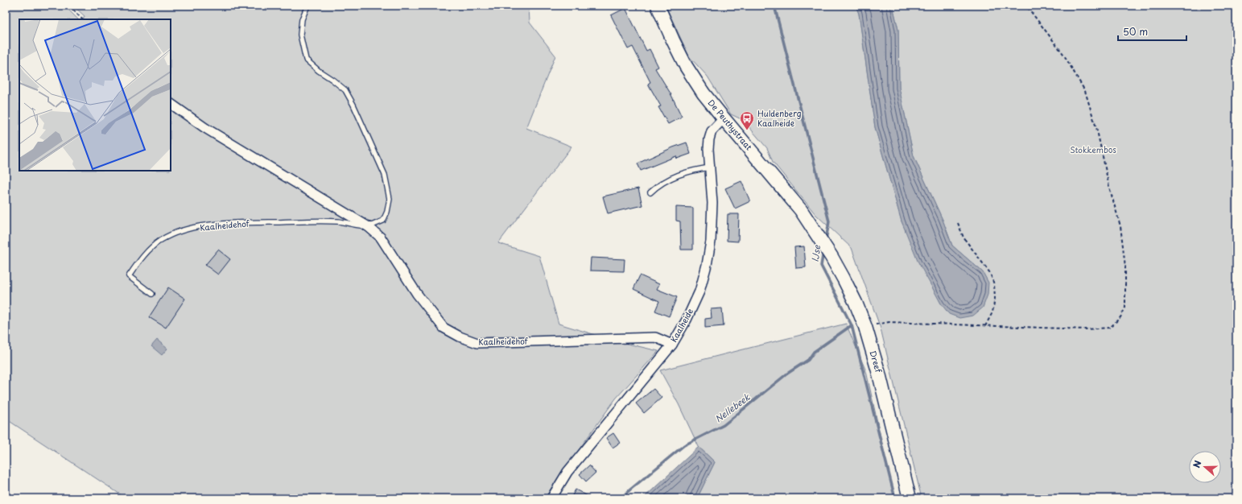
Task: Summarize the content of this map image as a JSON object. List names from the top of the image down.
{
  "streets": {
    "main road": ["De Peuthystraat", "Dreef"],
    "street": ["Kaalheidehof", "Kaalheide"]
  },
  "crossings": [
    ["De Peuthystraat", "Kaalheide"],
    ["De Peuthystraat", "Dreef"],
    ["Kaalheidehof", "Kaalheide"]
  ],
  "water": ["IJse", "Nellebeek"],
  "parks": ["Stokkembos"],
  "places": {
    "bus stop": ["Huldenberg Kaalheide"]
  },
  "scale_bar": "50 m",
  "north": "left"
}
